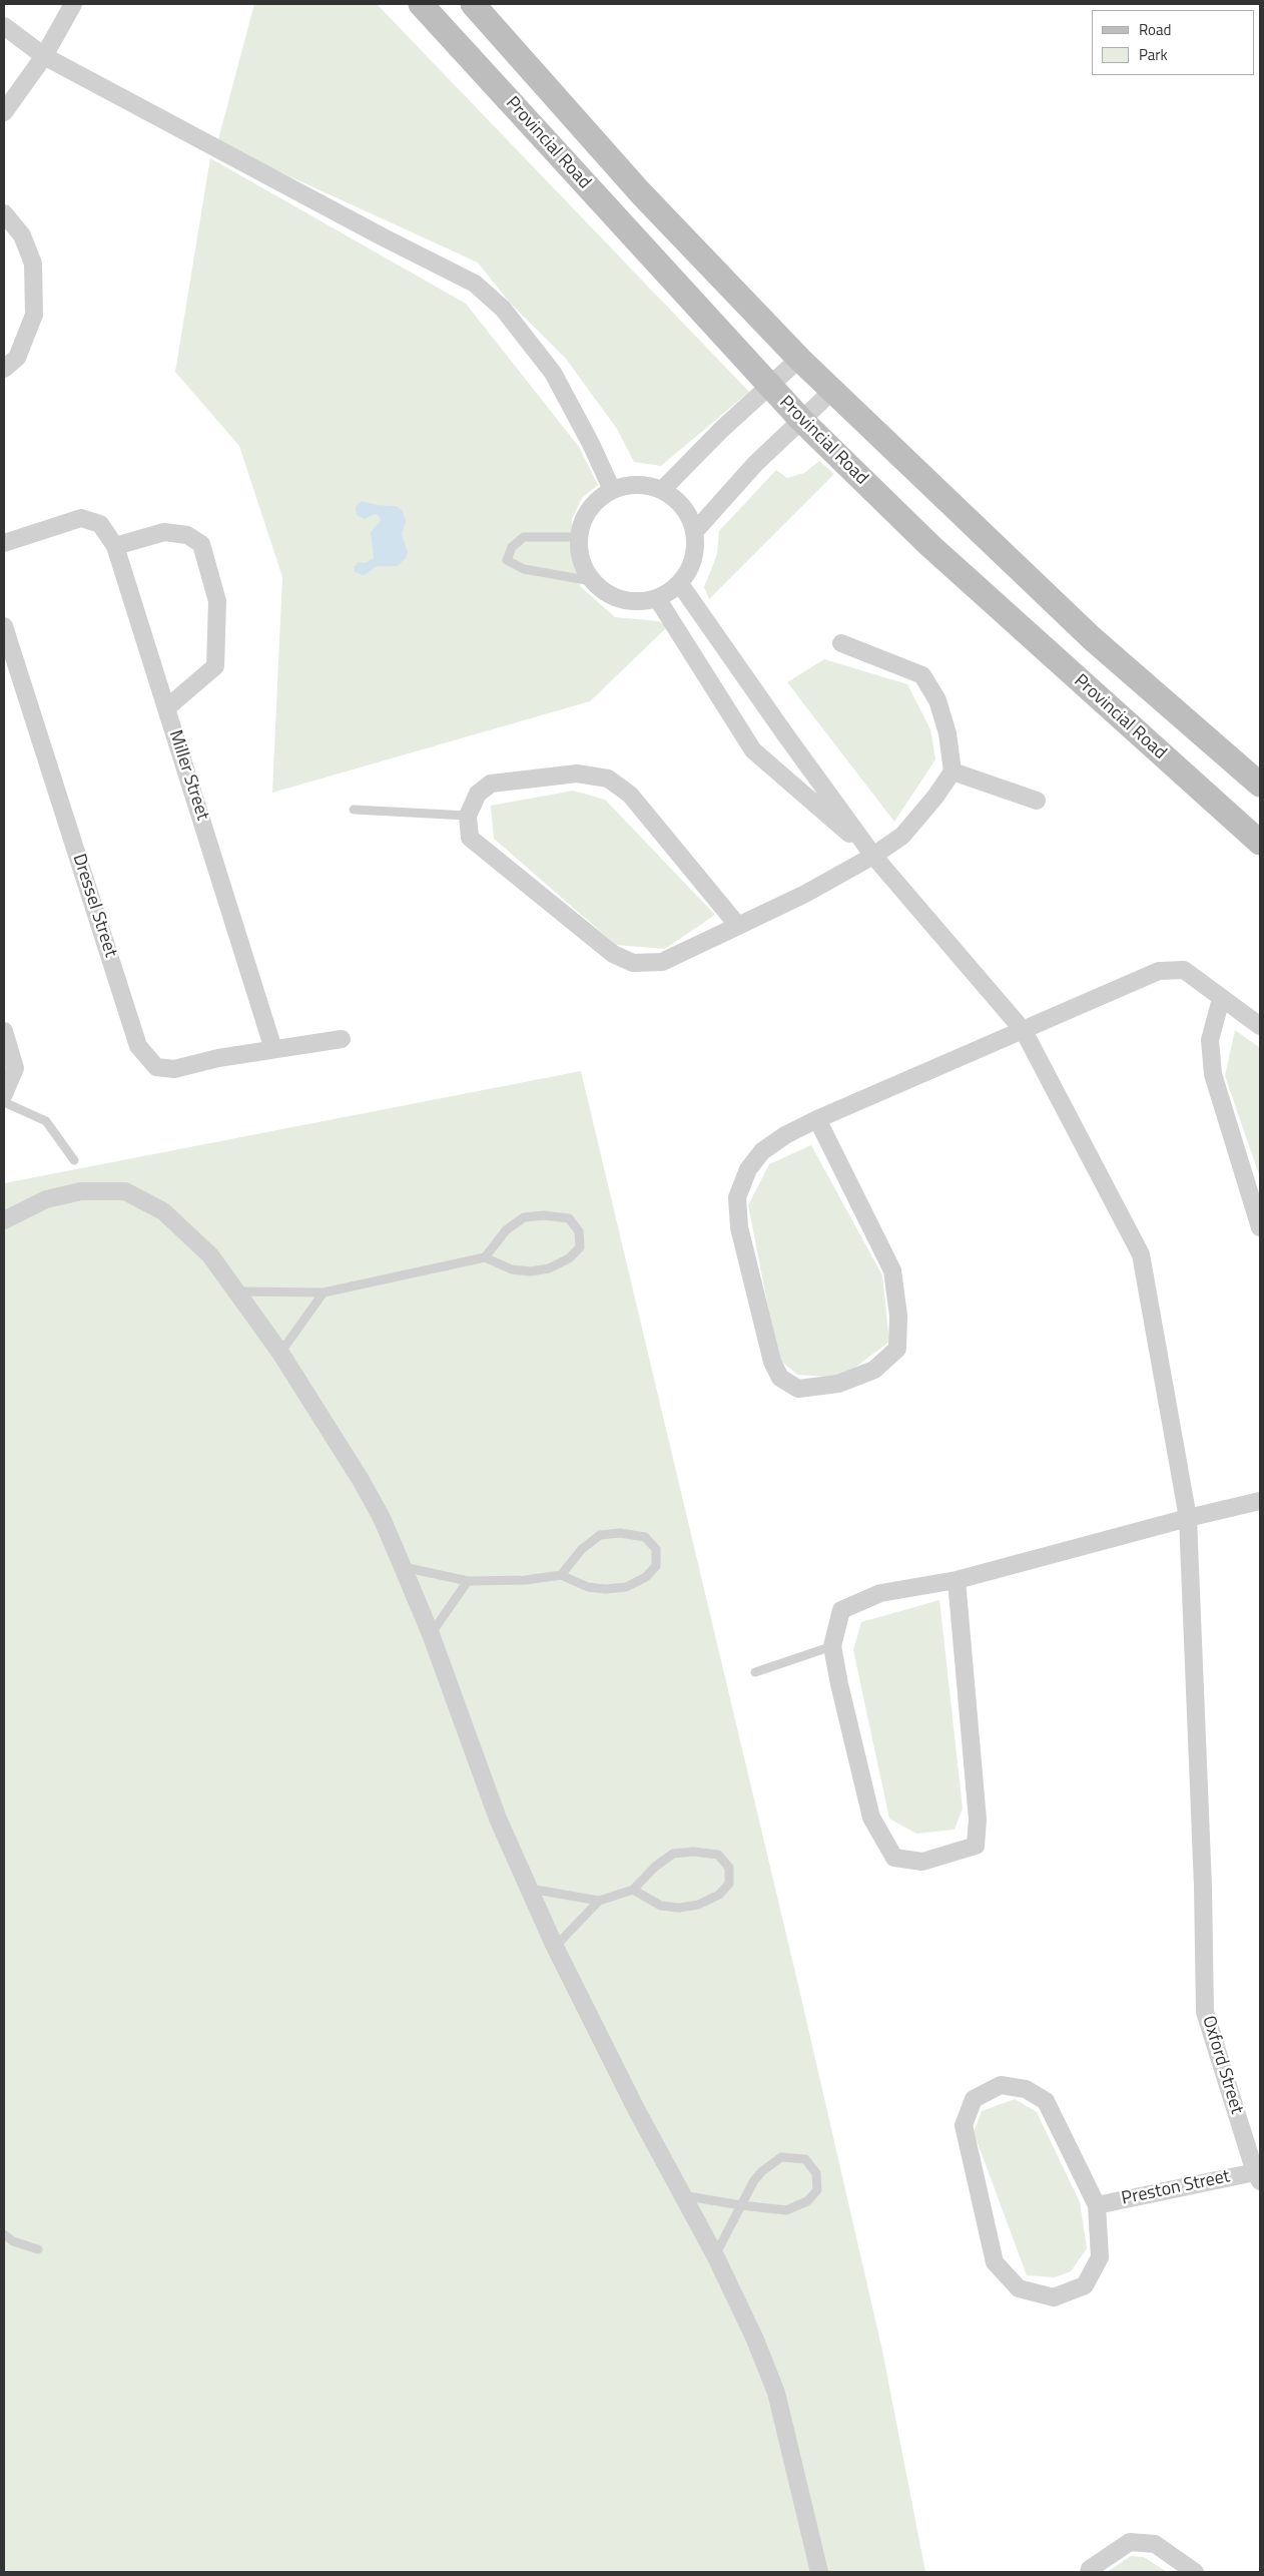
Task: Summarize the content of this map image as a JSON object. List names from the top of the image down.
{
  "streets": {
    "street": [
      "Provincial Road",
      "Miller Street",
      "Dressel Street",
      "Oxford Street",
      "Preston Street"
    ]
  },
  "crossings": [
    ["Miller Street", "Dressel Street"],
    ["Oxford Street", "Preston Street"]
  ],
  "legend": ["Road", "Park"]
}
